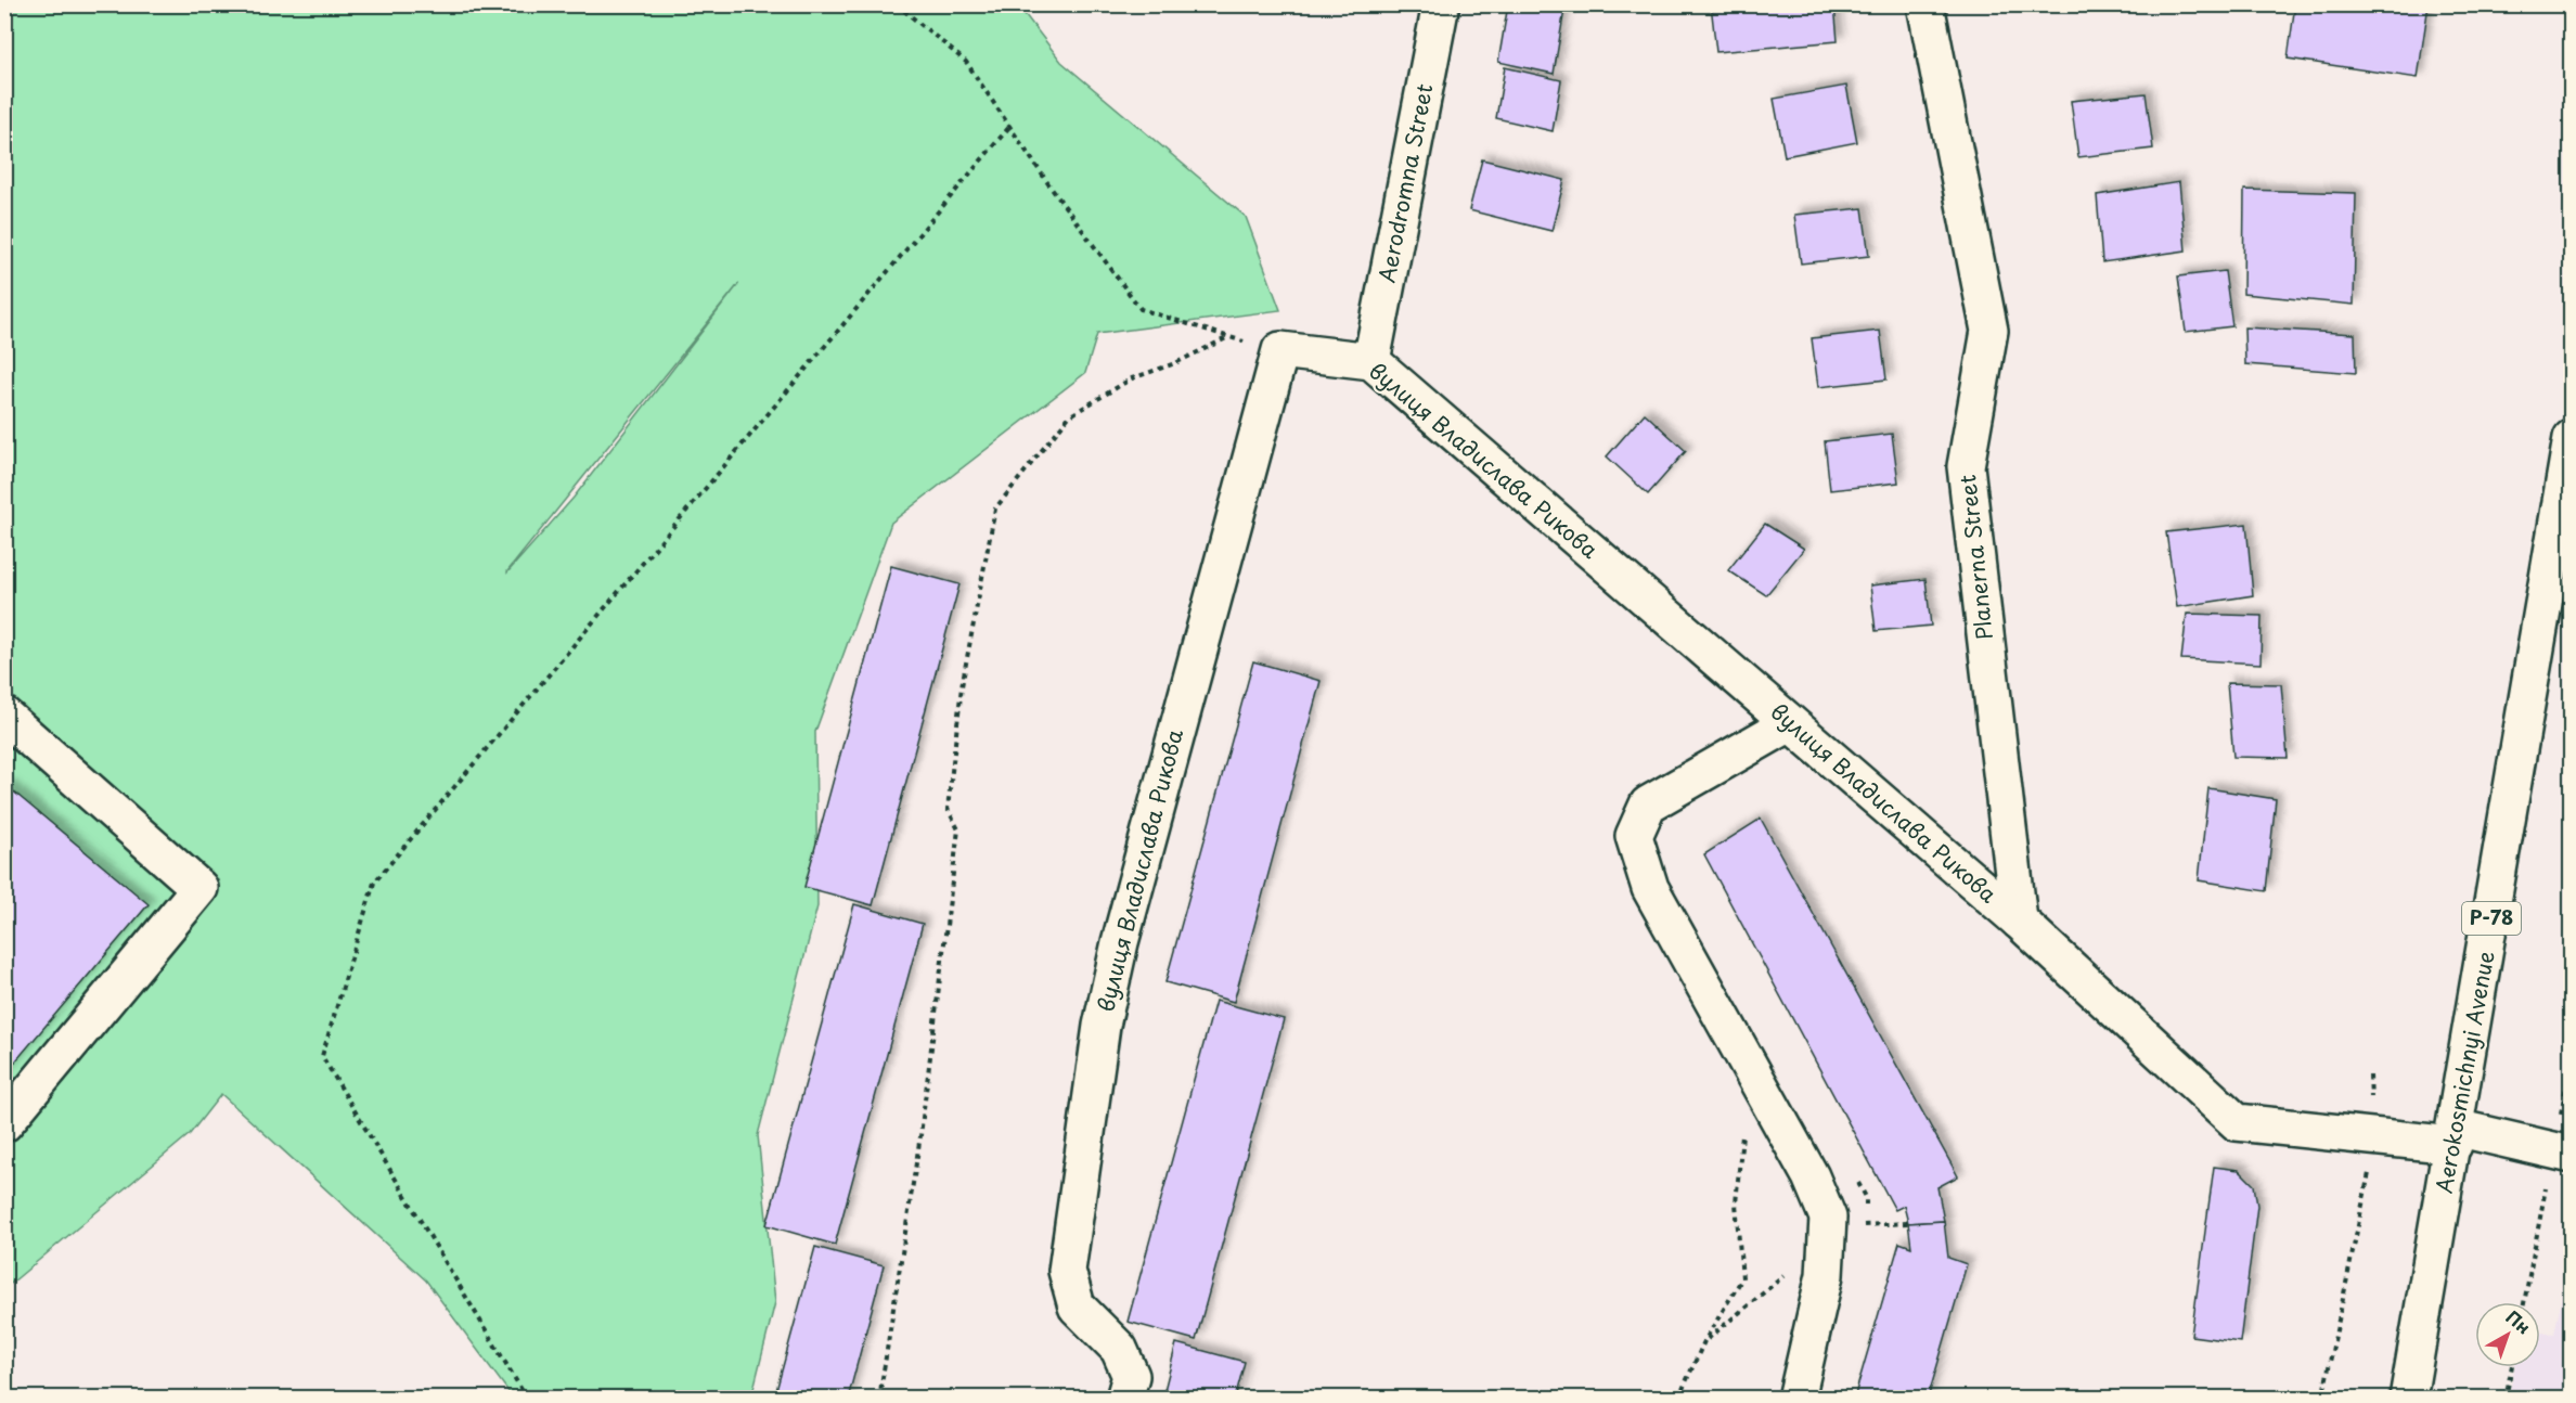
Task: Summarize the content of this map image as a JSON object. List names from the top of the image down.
{
  "streets": {
    "main road": [
      "Aerodromna Street",
      "вулиця Владислава Рикова",
      "Planerna Street",
      "Р-78",
      "Aerokosmichnyi Avenue"
    ]
  },
  "crossings": [
    ["Aerodromna Street", "вулиця Владислава Рикова"],
    ["вулиця Владислава Рикова", "Planerna Street"],
    ["вулиця Владислава Рикова", "Aerokosmichnyi Avenue"]
  ],
  "north": "top right"
}
